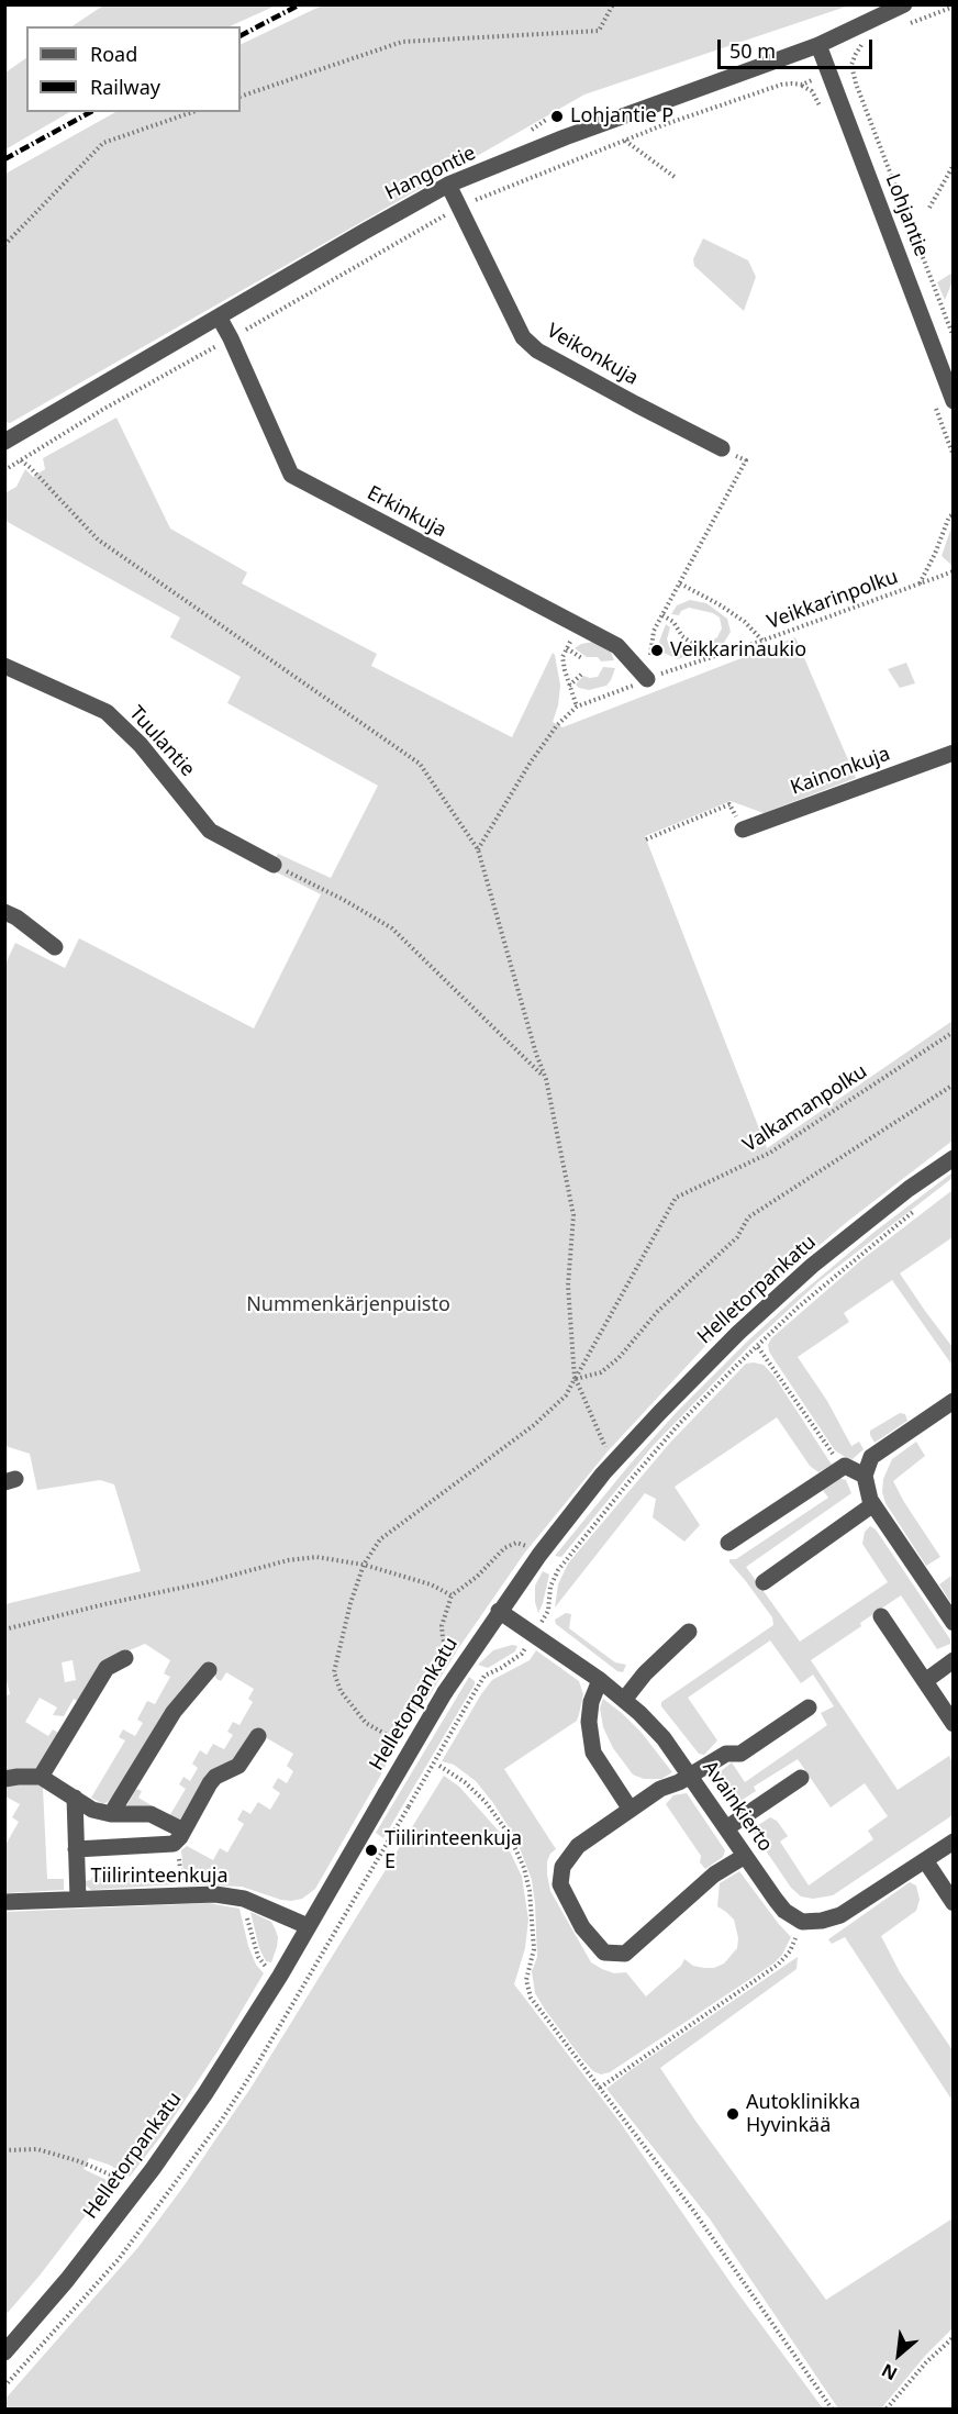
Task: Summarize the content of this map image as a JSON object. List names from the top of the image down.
{
  "streets": {
    "street": [
      "Hangontie",
      "Lohjantie",
      "Veikonkuja",
      "Erkinkuja",
      "Tuulantie",
      "Kainonkuja",
      "Helletorpankatu",
      "Avainkierto",
      "Tiilirinteenkuja"
    ],
    "path": ["Veikkarinpolku", "Valkamanpolku"]
  },
  "crossings": [
    ["Hangontie", "Lohjantie"],
    ["Hangontie", "Veikonkuja"],
    ["Hangontie", "Erkinkuja"],
    ["Erkinkuja", "Veikkarinpolku"],
    ["Helletorpankatu", "Avainkierto"],
    ["Helletorpankatu", "Tiilirinteenkuja"]
  ],
  "parks": ["Nummenkärjenpuisto"],
  "places": [
    "Lohjantie P",
    "Veikkarinaukio",
    "Tiilirinteenkuja E",
    "Autoklinikka Hyvinkää"
  ],
  "legend": ["Road", "Railway"],
  "scale_bar": "50 m",
  "north": "bottom left"
}
